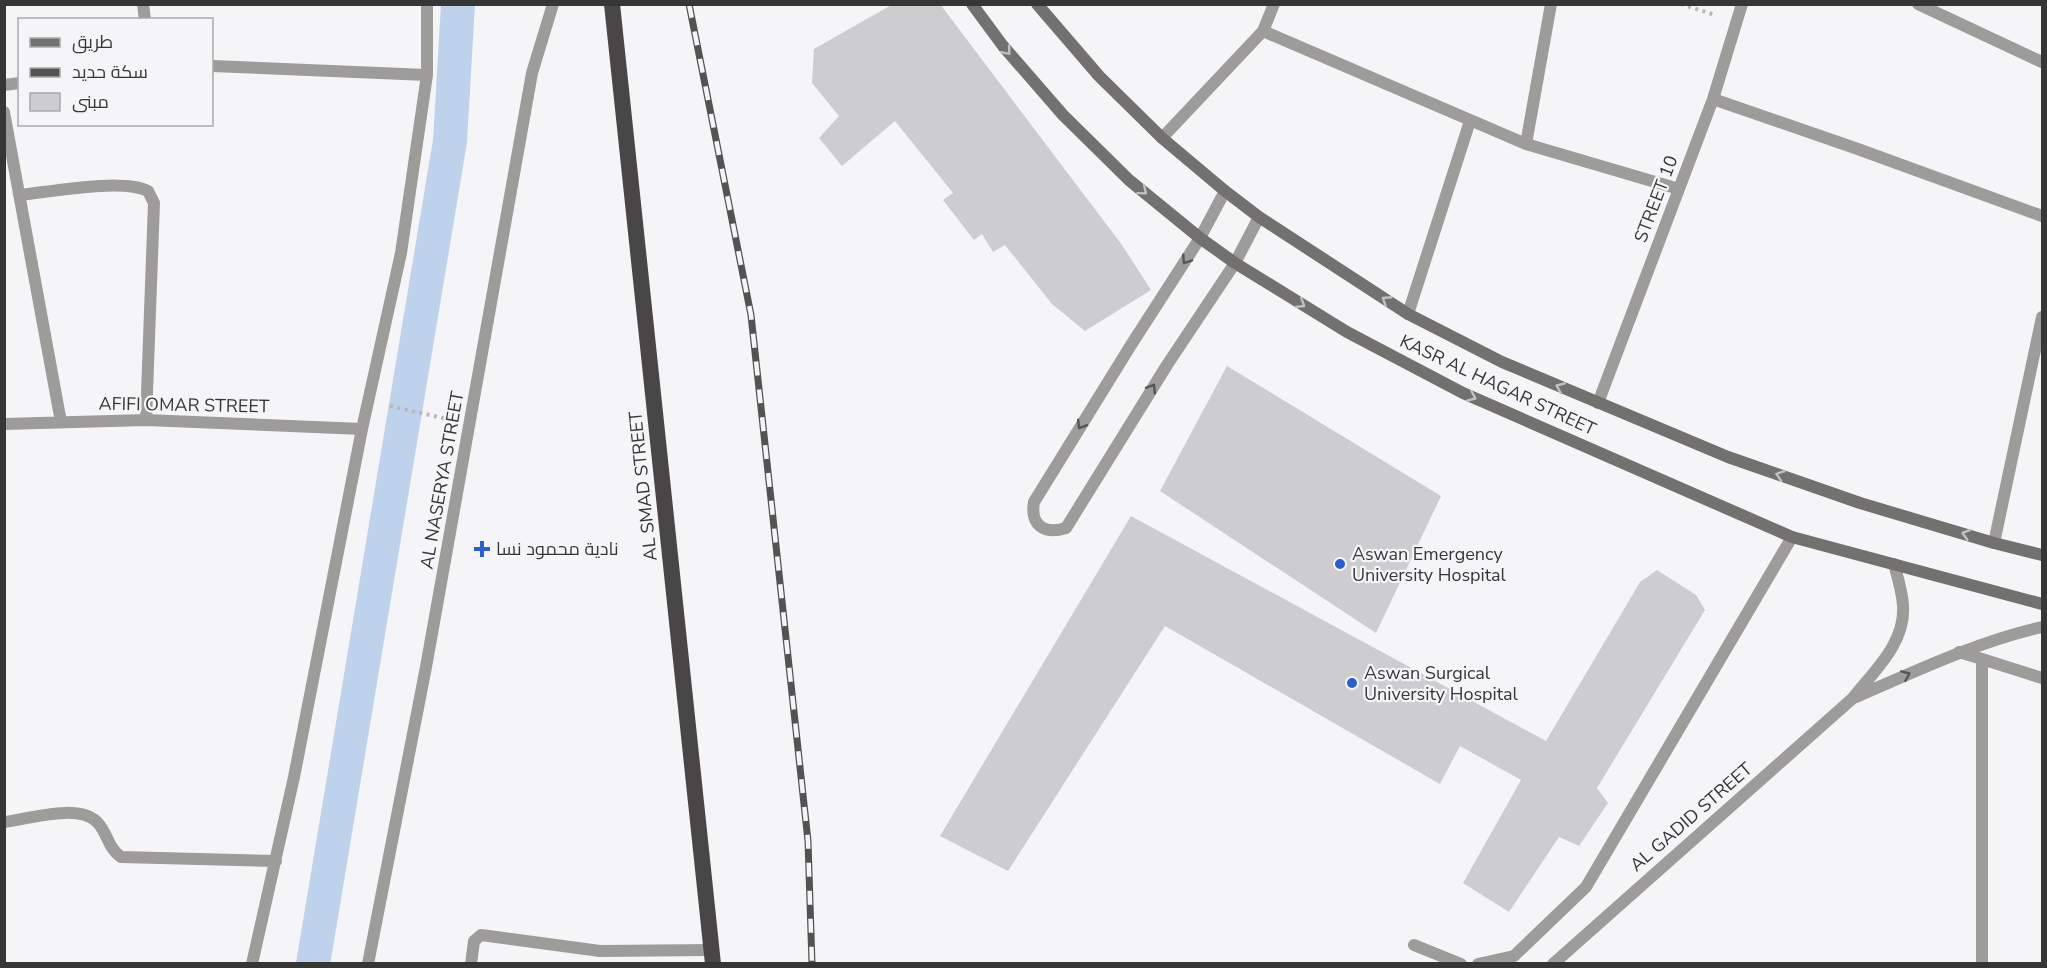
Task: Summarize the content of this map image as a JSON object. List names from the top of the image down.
{
  "streets": {
    "highway": ["AL SMAD STREET"],
    "main road": ["KASR AL HAGAR STREET"],
    "street": [
      "STREET 10",
      "AFIFI OMAR STREET",
      "AL NASERYA STREET",
      "AL GADID STREET"
    ]
  },
  "crossings": [
    ["STREET 10", "KASR AL HAGAR STREET"],
    ["KASR AL HAGAR STREET", "AL GADID STREET"]
  ],
  "places": {
    "health": ["نادية محمود نسا"],
    "other": ["Aswan Emergency University Hospital", "Aswan Surgical University Hospital"]
  },
  "legend": ["طريق", "سكة حديد", "مبنى"]
}
